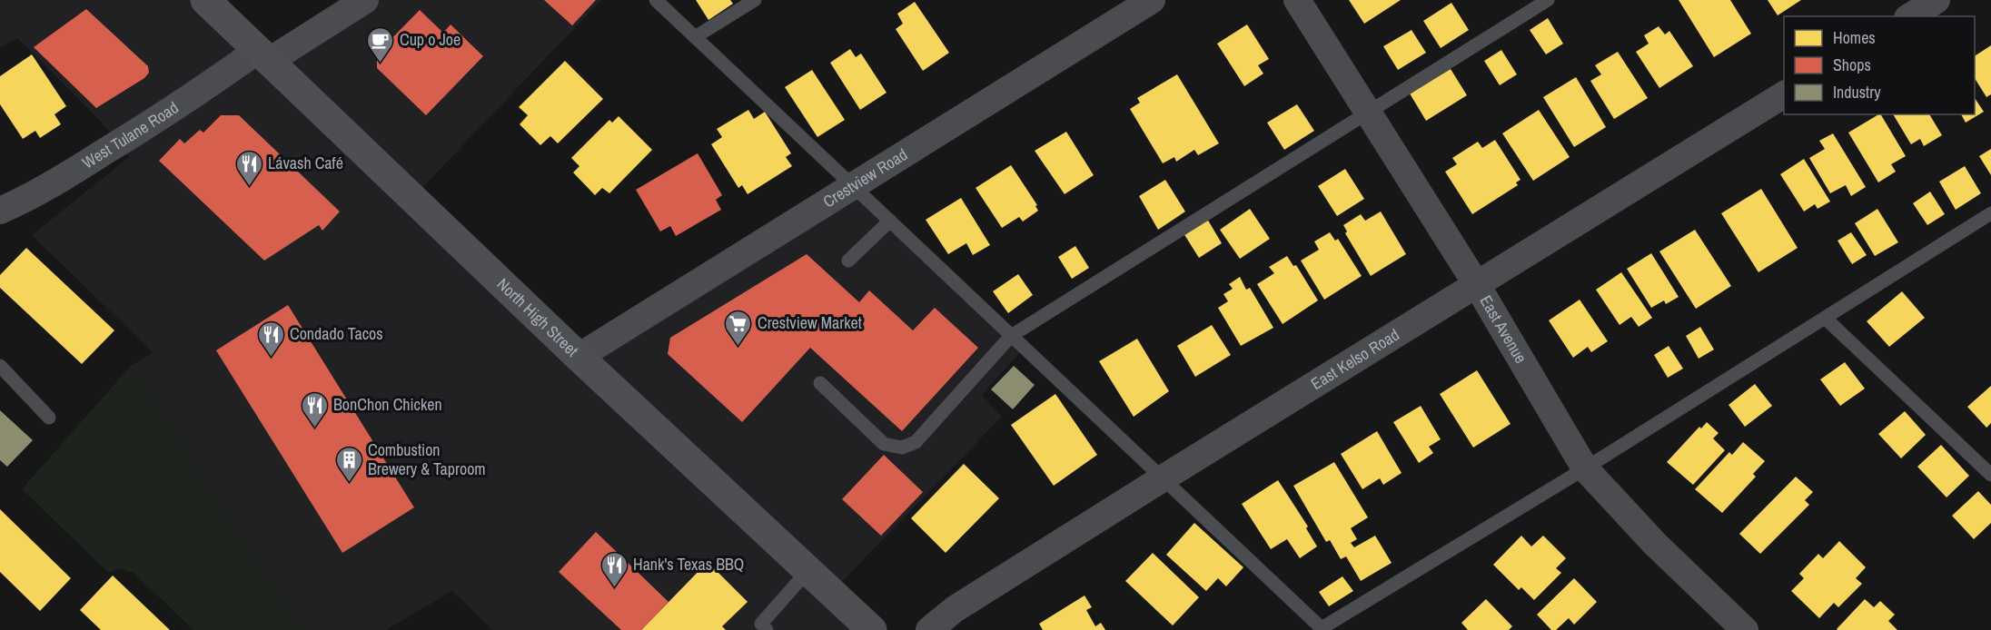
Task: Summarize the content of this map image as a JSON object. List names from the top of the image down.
{
  "streets": {
    "main road": ["North High Street"],
    "street": [
      "West Tulane Road",
      "Crestview Road",
      "East Avenue",
      "East Kelso Road"
    ]
  },
  "crossings": [
    ["West Tulane Road", "North High Street"],
    ["Crestview Road", "North High Street"],
    ["East Avenue", "East Kelso Road"]
  ],
  "places": {
    "cafe": ["Cup o Joe"],
    "restaurant": [
      "Lávash Café",
      "Condado Tacos",
      "BonChon Chicken",
      "Hank's Texas BBQ"
    ],
    "supermarket": ["Crestview Market"],
    "building": ["Combustion Brewery & Taproom"]
  },
  "legend": ["Homes", "Shops", "Industry"]
}
